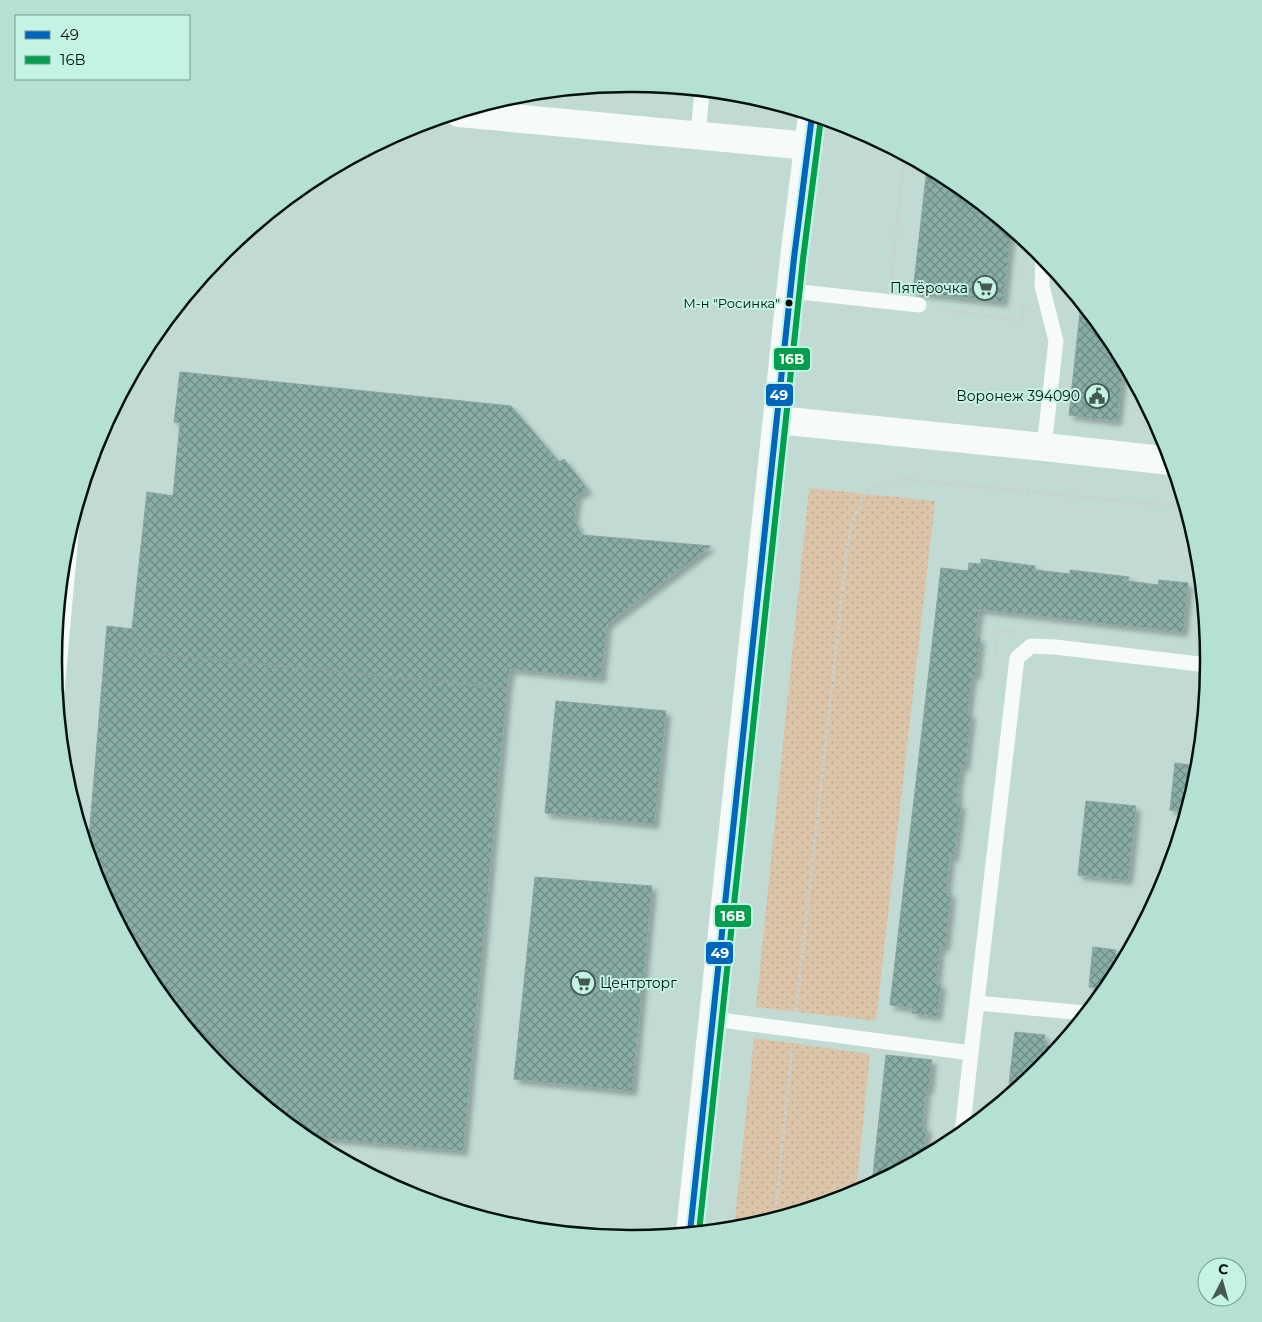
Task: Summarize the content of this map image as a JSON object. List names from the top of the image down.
{
  "places": {
    "supermarket": ["Пятёрочка", "Центрторг"],
    "other": ["М-н \"Росинка\""],
    "public building": ["Воронеж 394090"]
  },
  "lines": ["transit line 49", "transit line 16В"],
  "legend": ["49", "16В"],
  "north": "top"
}
